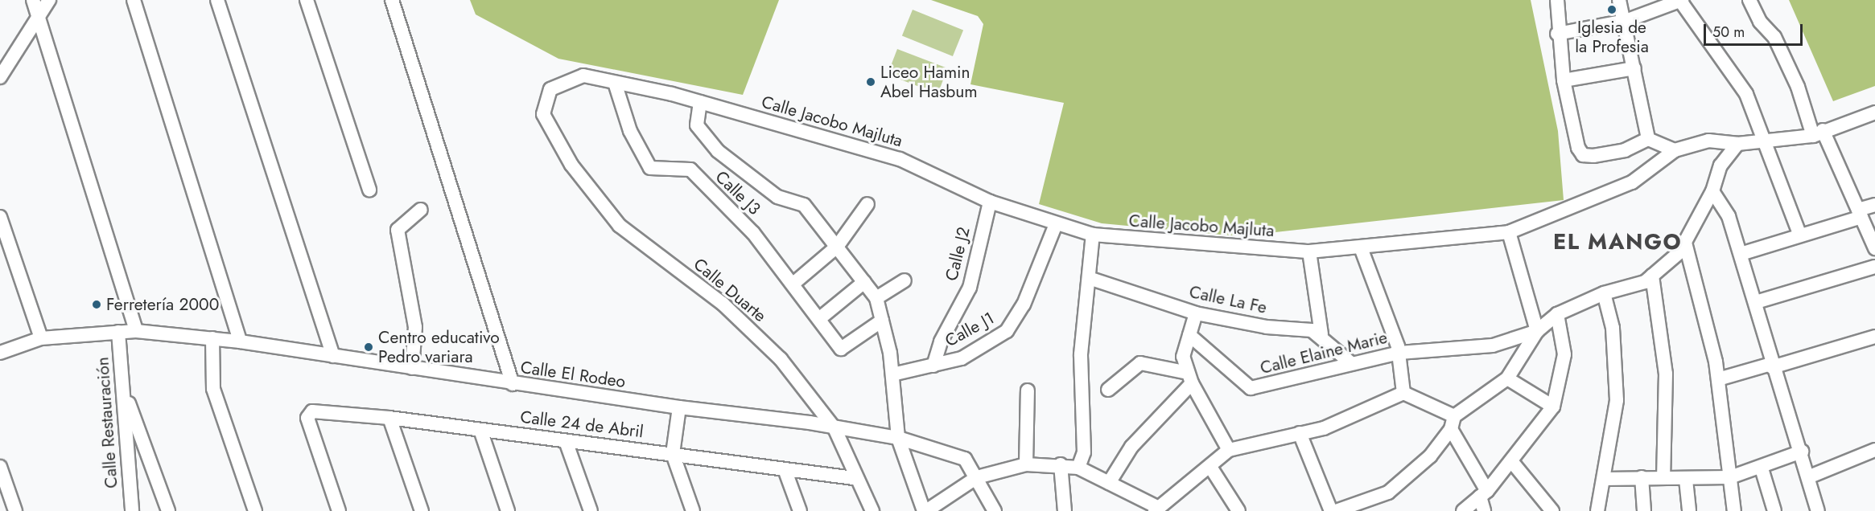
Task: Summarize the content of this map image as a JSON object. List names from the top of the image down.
{
  "streets": {
    "street": [
      "Calle Jacobo Majluta",
      "Calle J3",
      "Calle J2",
      "Calle Duarte",
      "Calle La Fe",
      "Calle J1",
      "Calle Elaine Marie",
      "Calle El Rodeo",
      "Calle Restauración",
      "Calle 24 de Abril"
    ]
  },
  "crossings": [
    ["Calle Jacobo Majluta", "Calle J3"],
    ["Calle Jacobo Majluta", "Calle J2"],
    ["Calle Jacobo Majluta", "Calle Duarte"],
    ["Calle Jacobo Majluta", "Calle J1"],
    ["Calle J2", "Calle J1"],
    ["Calle Duarte", "Calle El Rodeo"],
    ["Calle Duarte", "Calle 24 de Abril"],
    ["Calle El Rodeo", "Calle Restauración"]
  ],
  "districts": ["EL MANGO"],
  "places": [
    "Iglesia de la Profesia",
    "Liceo Hamin Abel Hasbum",
    "Ferretería 2000",
    "Centro educativo Pedro variara"
  ],
  "scale_bar": "50 m"
}
